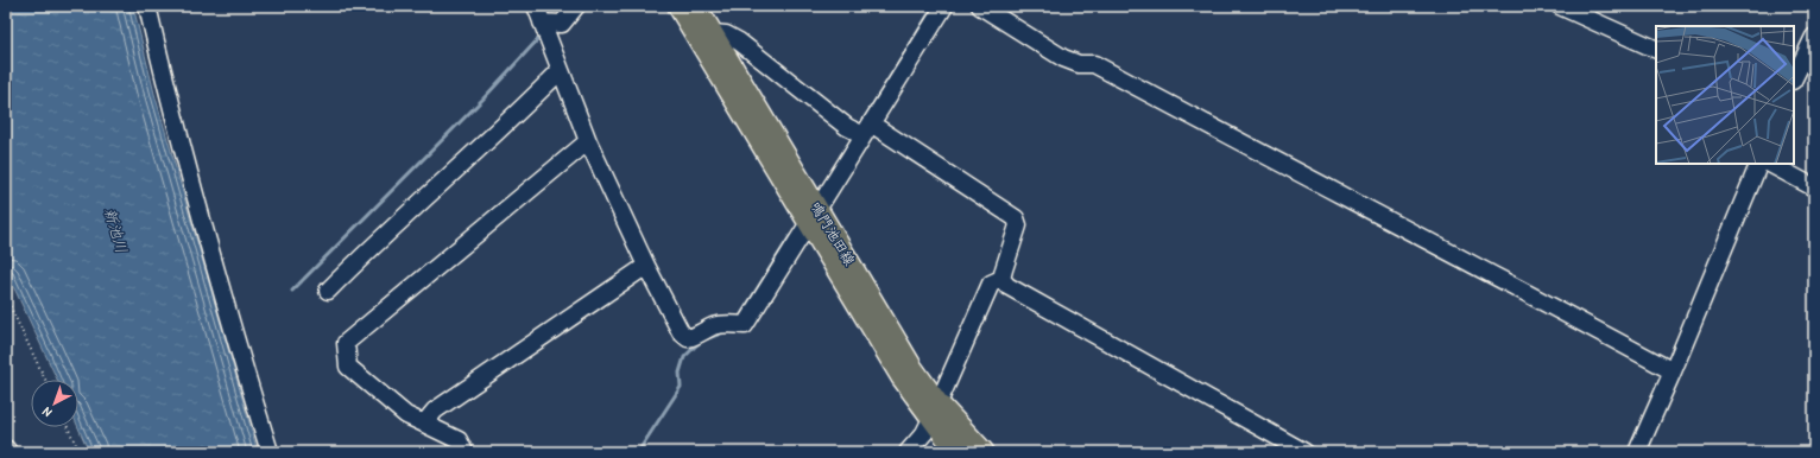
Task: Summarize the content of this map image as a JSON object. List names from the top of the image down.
{
  "streets": {
    "main road": ["鳴門池田線"]
  },
  "water": ["新池川"],
  "north": "bottom left"
}
